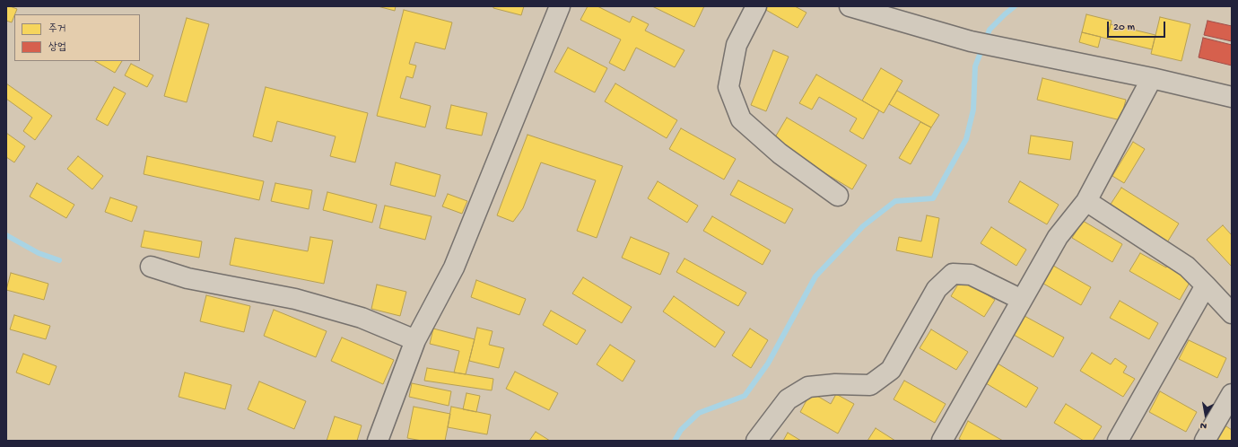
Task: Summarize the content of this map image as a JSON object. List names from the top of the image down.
{
  "legend": ["주거", "상업"],
  "scale_bar": "20 m",
  "north": "bottom"
}
